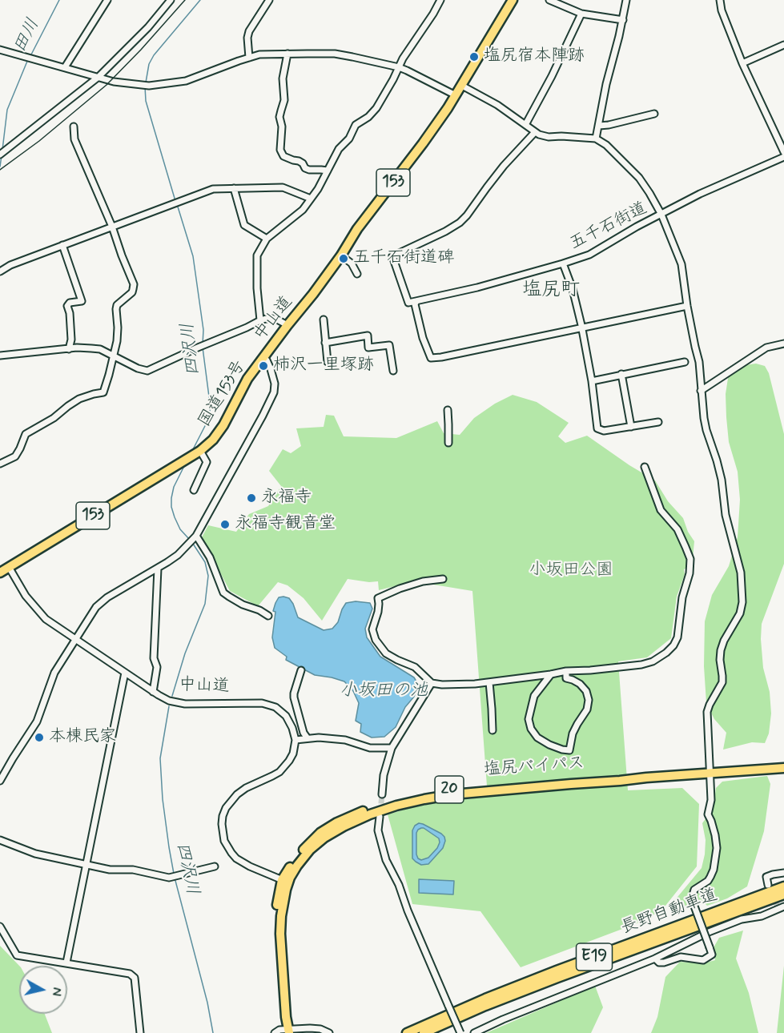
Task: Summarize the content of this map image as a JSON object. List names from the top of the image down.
{
  "streets": {
    "highway": [
      "153",
      "中山道",
      "国道153号",
      "塩尻バイパス",
      "20",
      "長野自動車道",
      "E19"
    ],
    "street": ["五千石街道"]
  },
  "crossings": [
    ["153", "国道153号"],
    ["中山道", "国道153号"],
    ["塩尻バイパス", "20"]
  ],
  "districts": ["塩尻町"],
  "water": ["田川", "四沢川", "小坂田の池"],
  "parks": ["小坂田公園"],
  "places": [
    "塩尻宿本陣跡",
    "五千石街道碑",
    "柿沢一里塚跡",
    "永福寺",
    "永福寺観音堂",
    "本棟民家"
  ],
  "north": "right"
}
